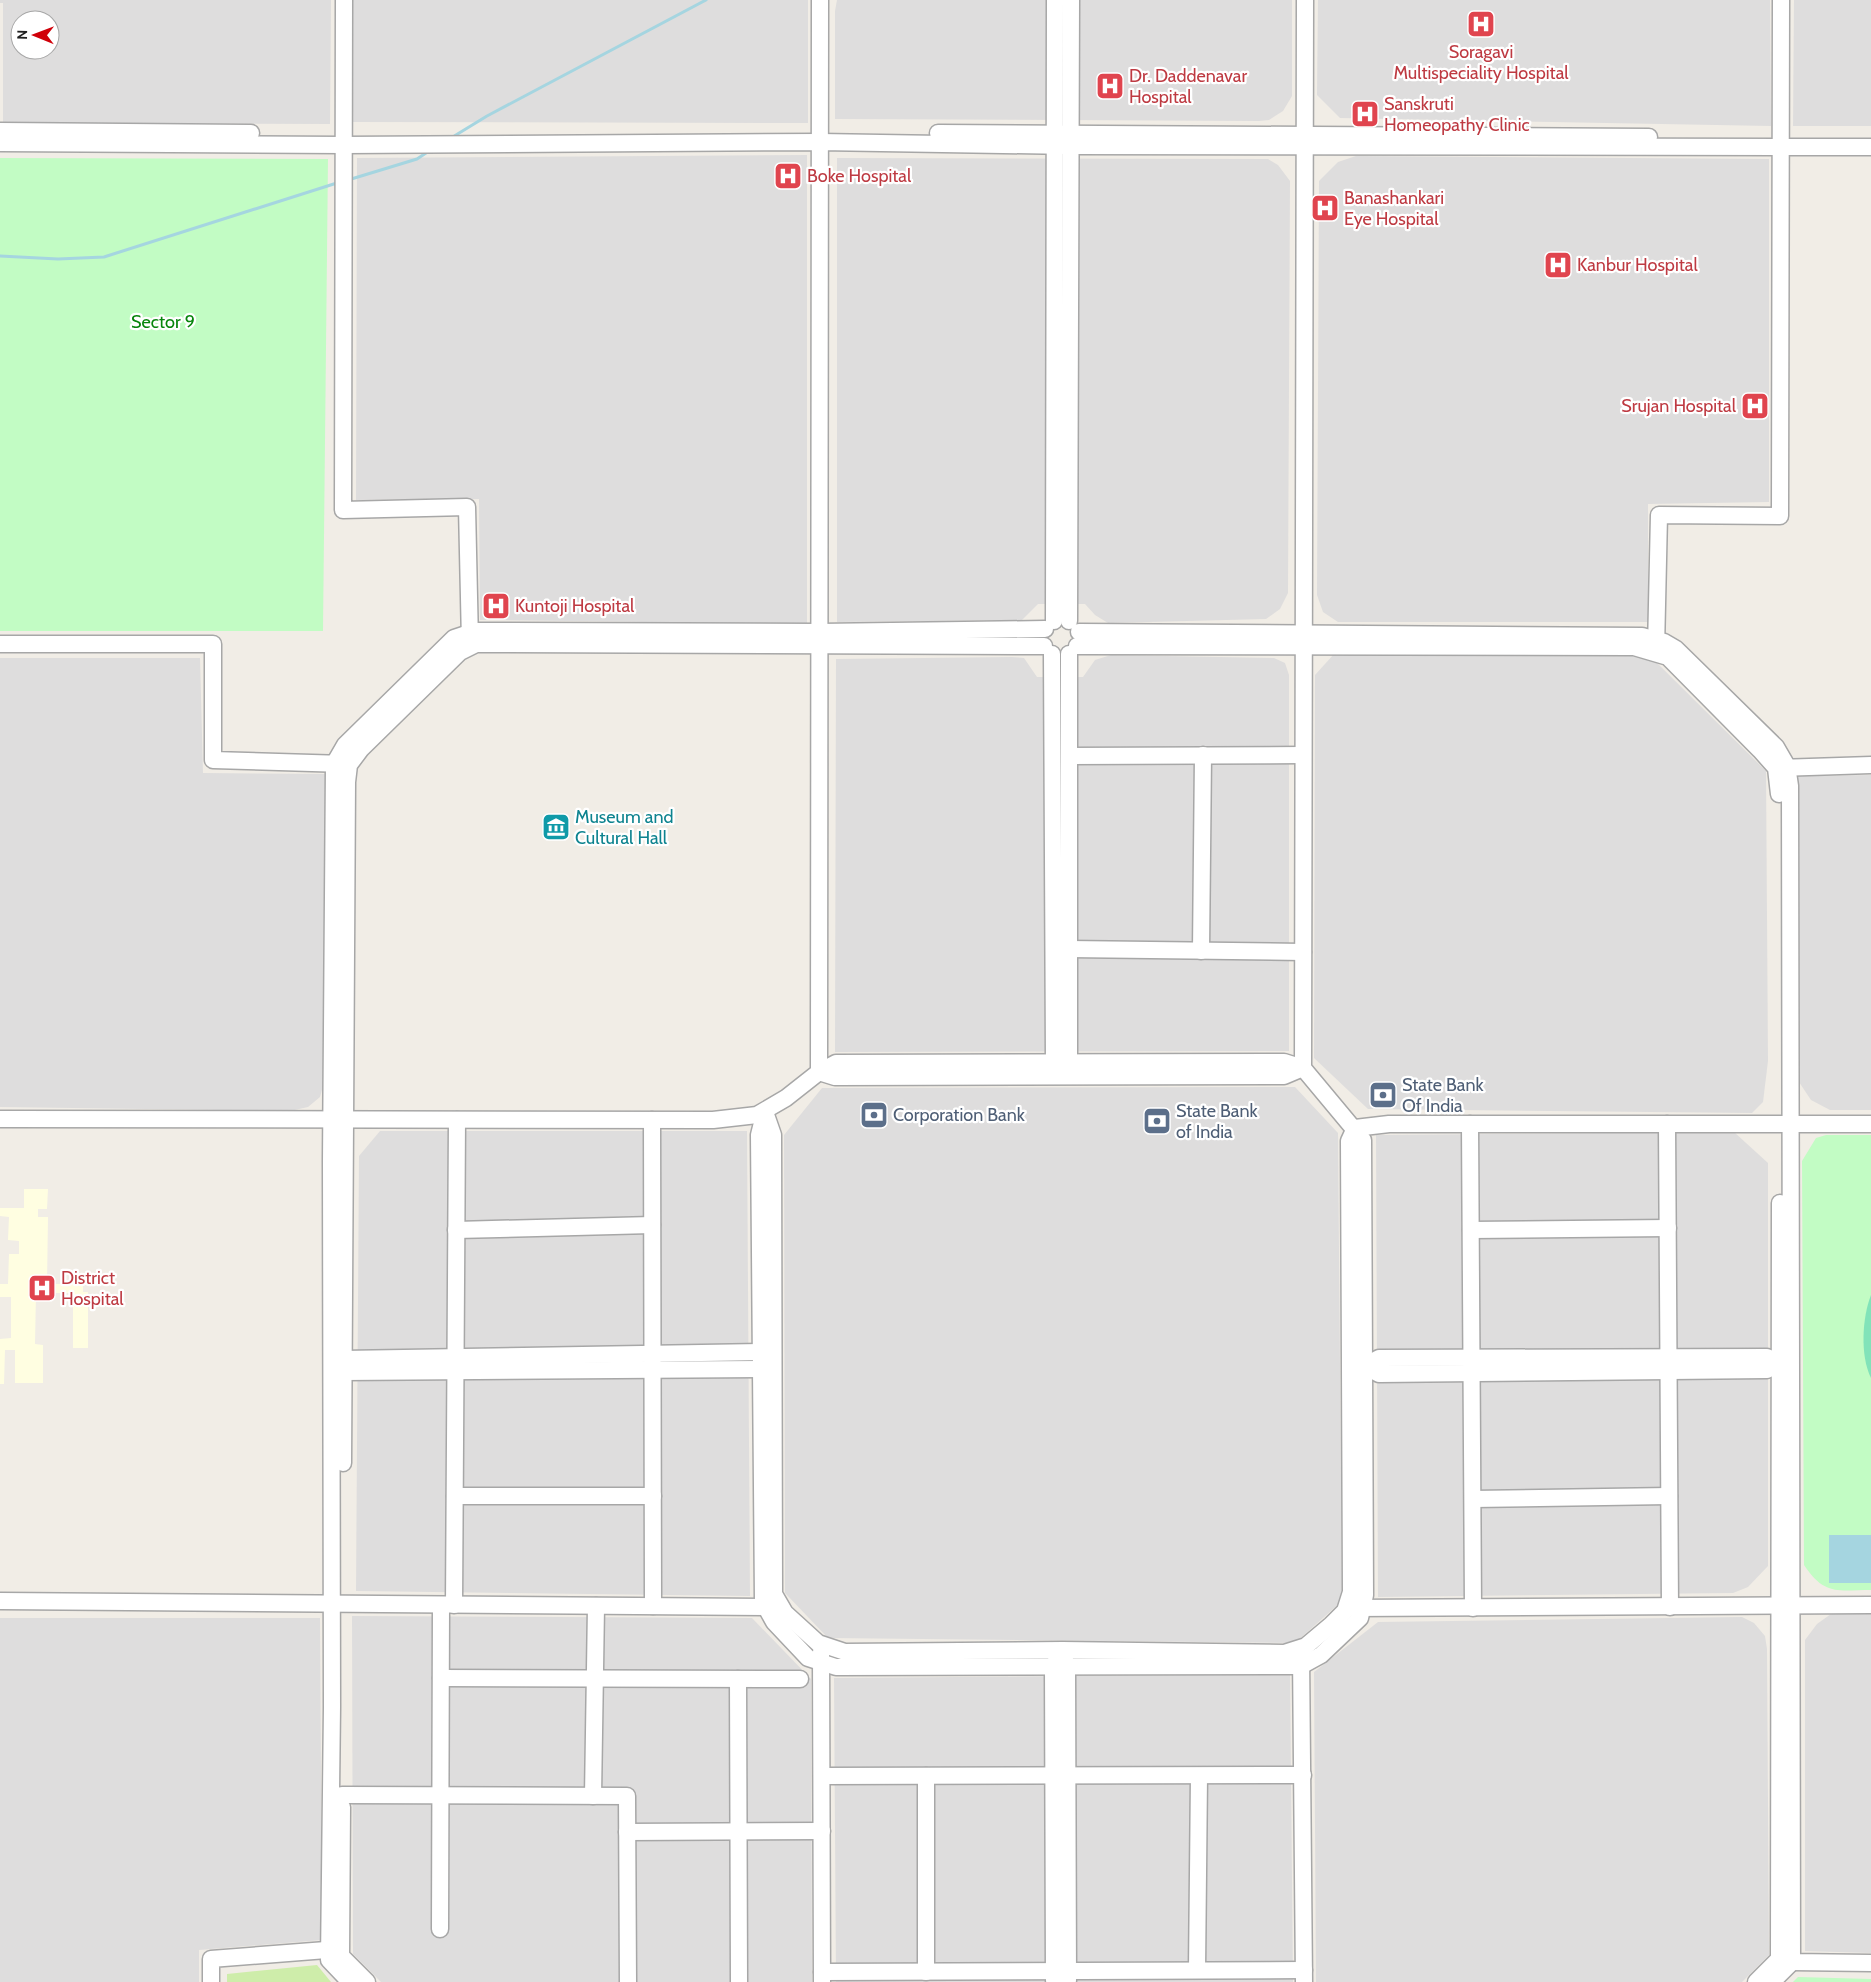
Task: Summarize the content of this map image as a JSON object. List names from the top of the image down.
{
  "parks": ["Sector 9"],
  "places": {
    "hospital": [
      "Soragavi Multispeciality Hospital",
      "Dr. Daddenavar Hospital",
      "Sanskruti Homeopathy Clinic",
      "Boke Hospital",
      "Banashankari Eye Hospital",
      "Kanbur Hospital",
      "Srujan Hospital",
      "Kuntoji Hospital",
      "District Hospital"
    ],
    "museum": ["Museum and Cultural Hall"],
    "bank": ["State Bank Of India", "Corporation Bank", "State Bank of India"]
  },
  "north": "left"
}
